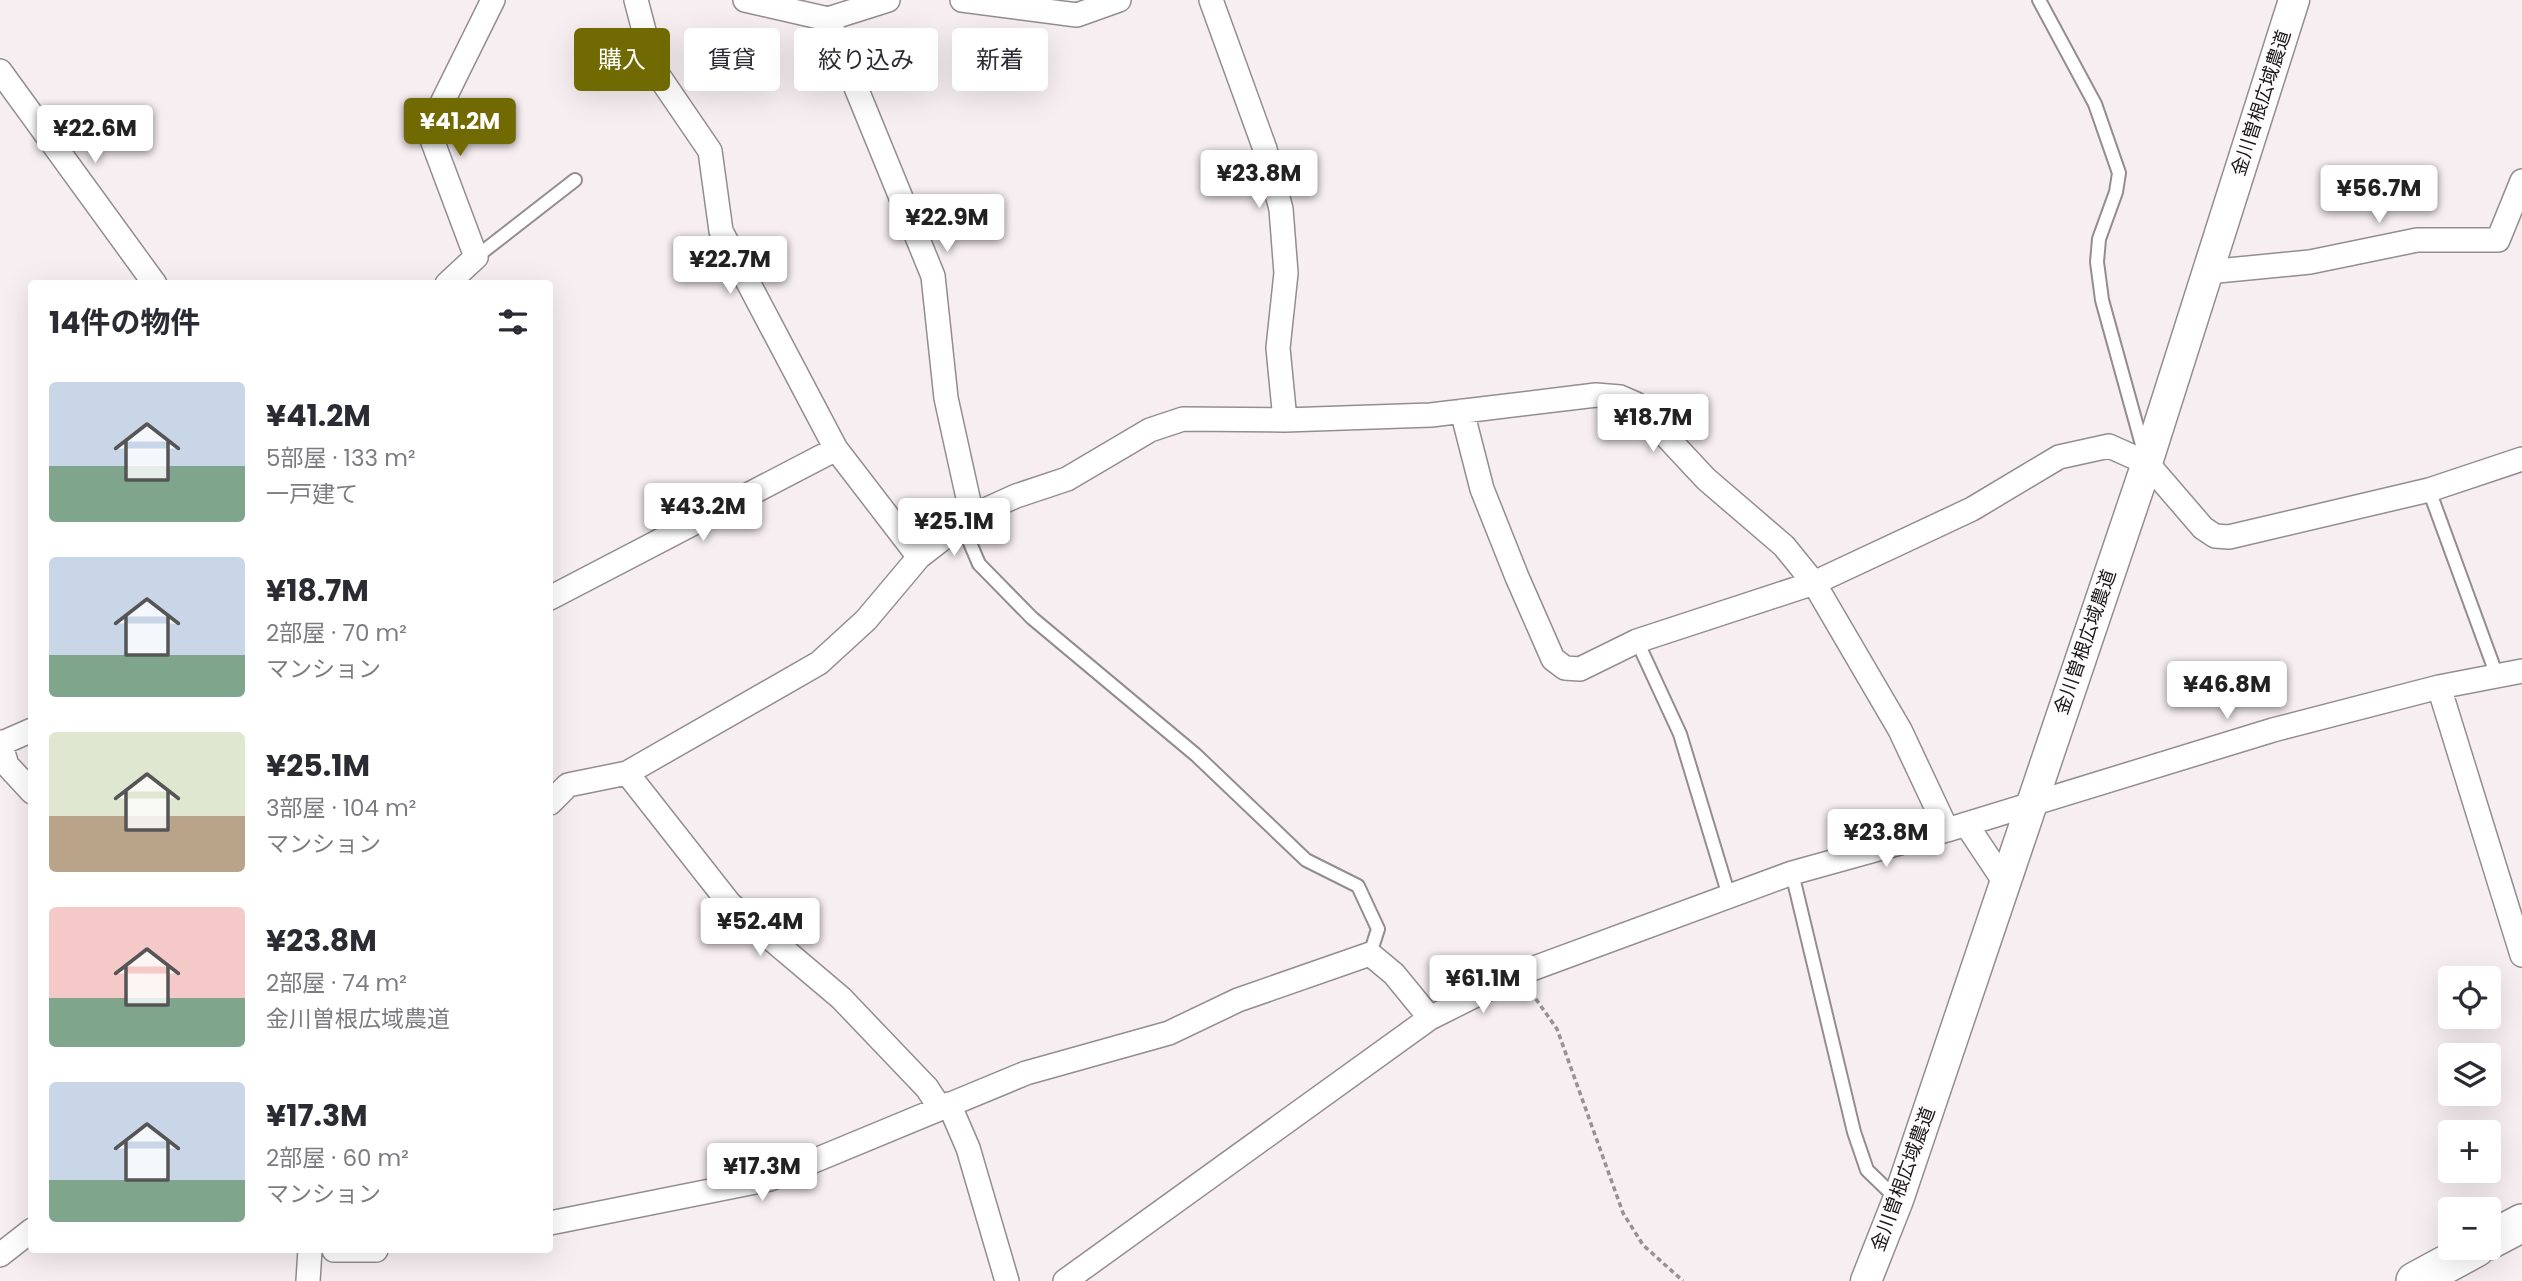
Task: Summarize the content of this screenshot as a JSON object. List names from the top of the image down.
{
  "streets": {
    "street": ["金川曽根広域農道"]
  },
  "page": {
    "chip": [
      "購入",
      "賃貸",
      "絞り込み",
      "新着"
    ],
    "price": [
      "¥41.2M",
      "¥22.6M",
      "¥23.8M",
      "¥56.7M",
      "¥22.9M",
      "¥22.7M",
      "¥18.7M",
      "¥43.2M",
      "¥25.1M",
      "¥46.8M",
      "¥23.8M",
      "¥52.4M",
      "¥61.1M",
      "¥17.3M"
    ],
    "heading": "14件の物件",
    "list": [
      {
        "name": "¥41.2M",
        "note": "5部屋 · 133 m² · 一戸建て"
      },
      {
        "name": "¥18.7M",
        "note": "2部屋 · 70 m² · マンション"
      },
      {
        "name": "¥25.1M",
        "note": "3部屋 · 104 m² · マンション"
      },
      {
        "name": "¥23.8M",
        "note": "2部屋 · 74 m² · 金川曽根広域農道"
      },
      {
        "name": "¥17.3M",
        "note": "2部屋 · 60 m² · マンション"
      }
    ],
    "map_buttons": ["+", "−"]
  }
}
